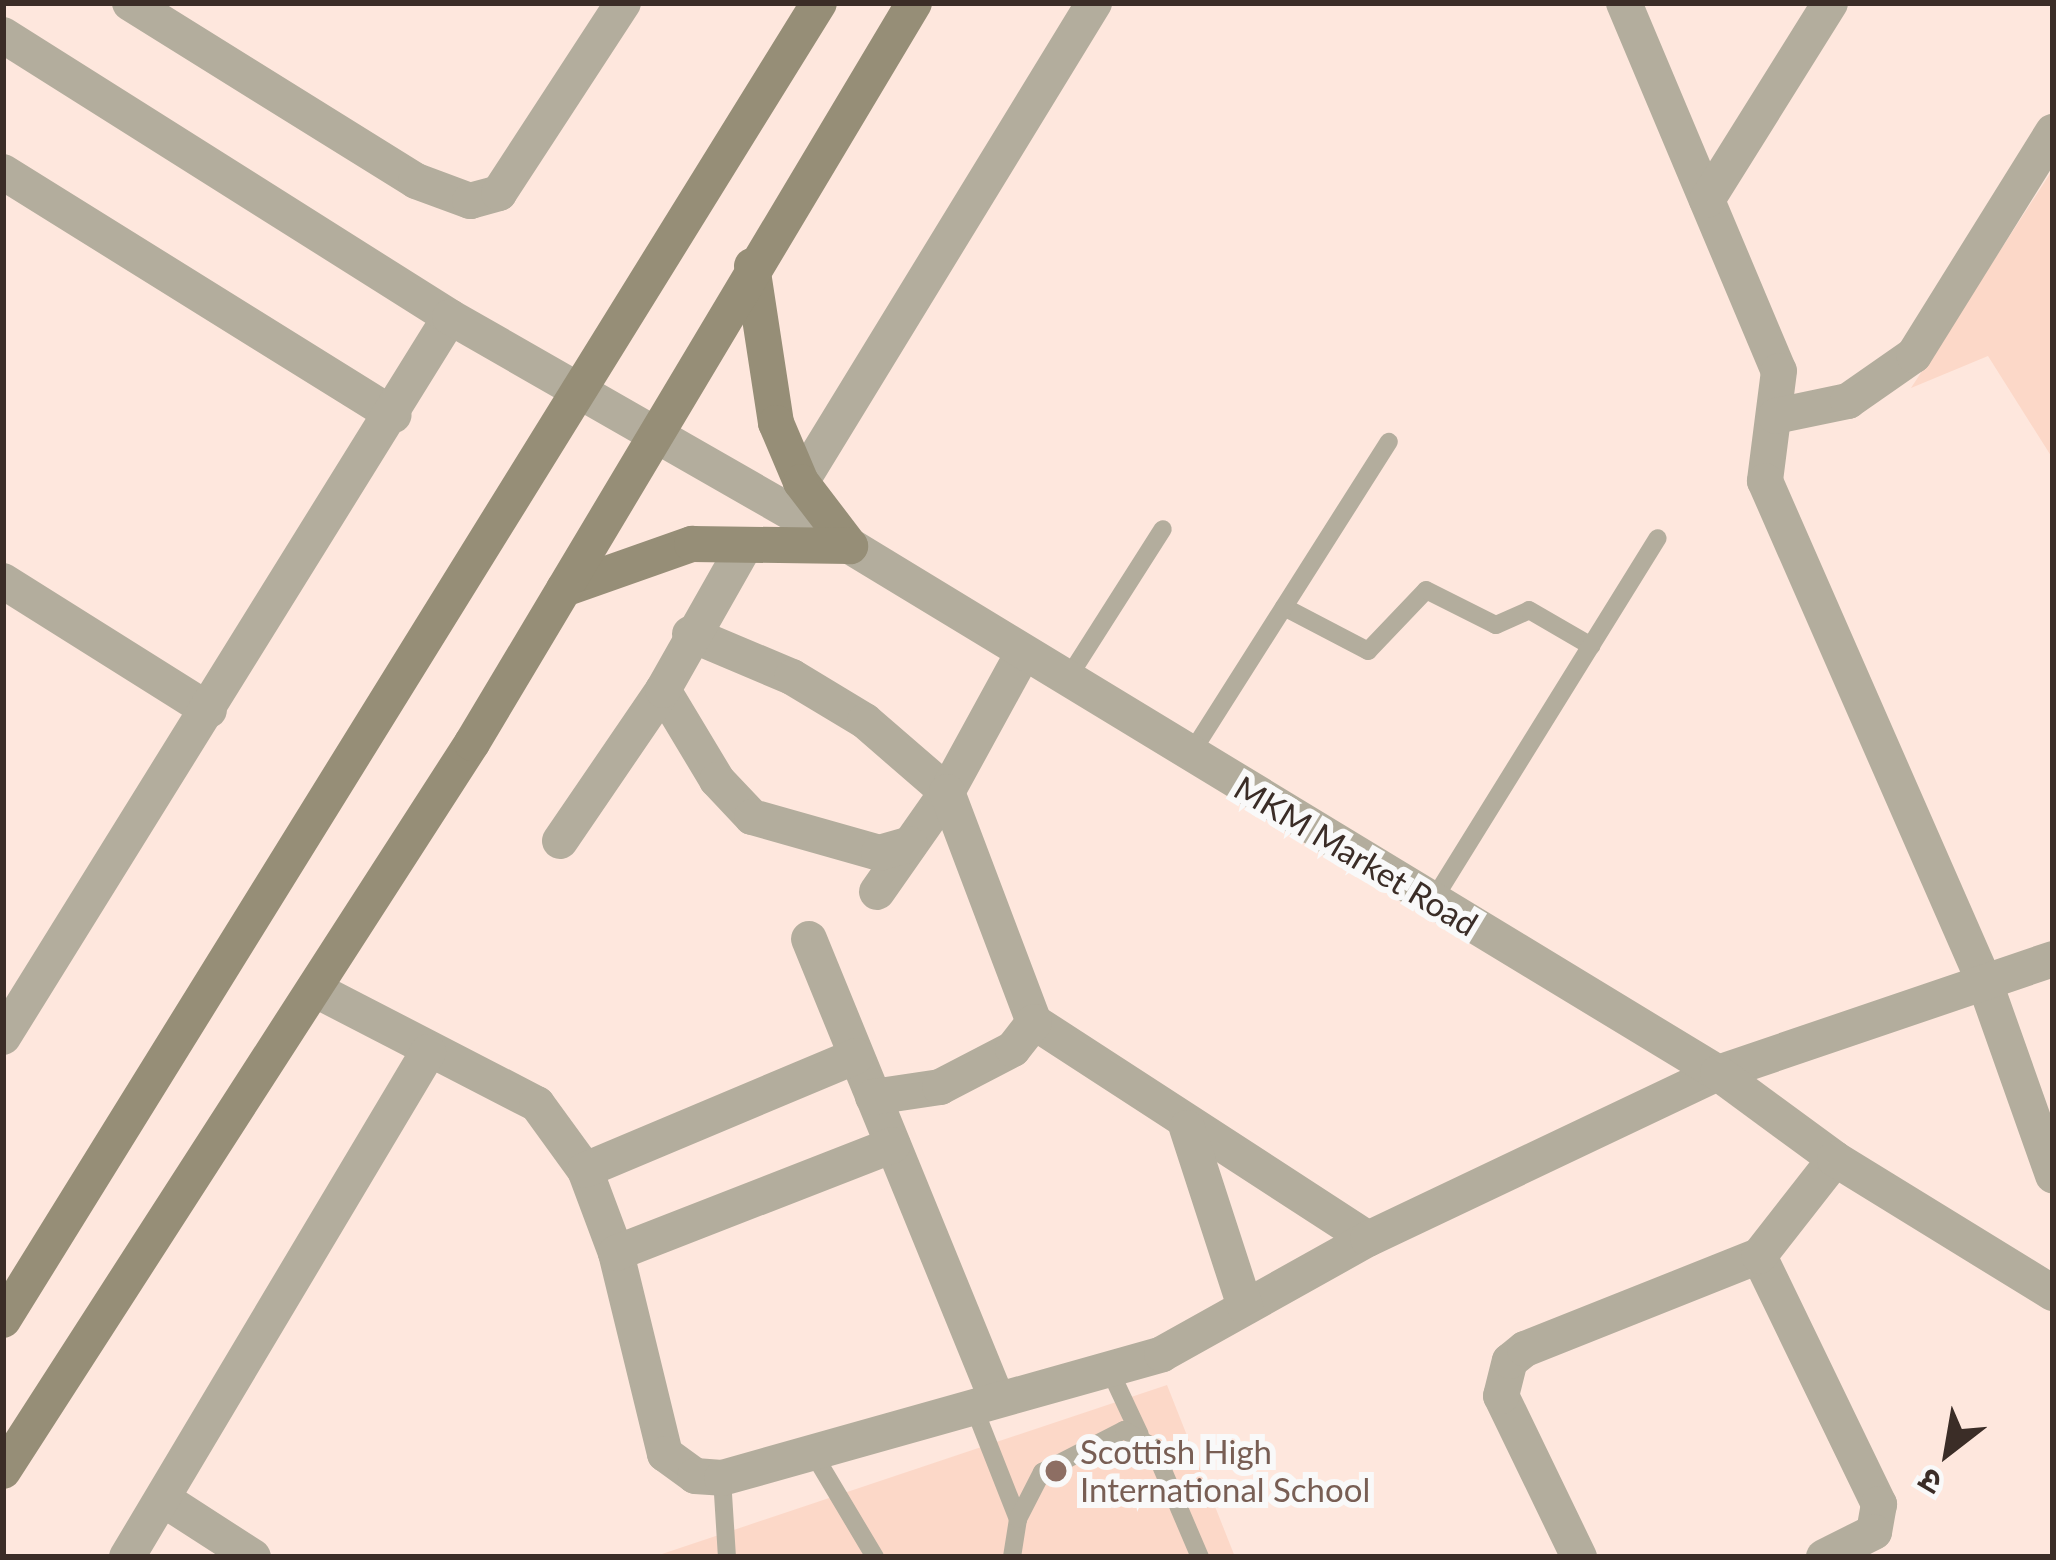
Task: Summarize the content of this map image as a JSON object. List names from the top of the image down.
{
  "streets": {
    "street": ["MKM Market Road"]
  },
  "places": ["Scottish High International School"],
  "north": "bottom left"
}
